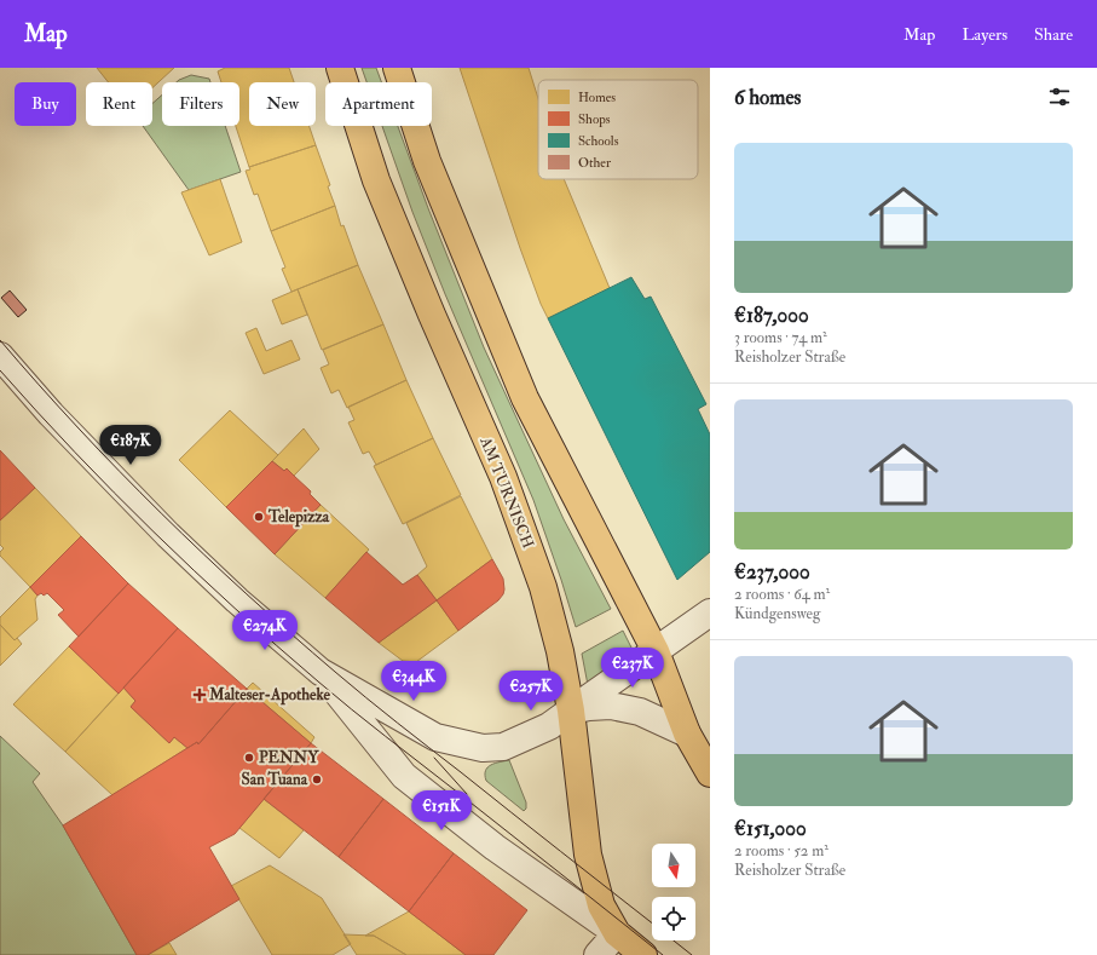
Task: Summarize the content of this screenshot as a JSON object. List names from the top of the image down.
{
  "streets": {
    "main road": ["AM TURNISCH"]
  },
  "places": {
    "other": ["Telepizza", "PENNY", "San Tuana"],
    "health": ["Malteser-Apotheke"]
  },
  "legend": [
    "Homes",
    "Shops",
    "Schools",
    "Other"
  ],
  "north": "bottom",
  "page": {
    "header": "Map",
    "nav": ["Map", "Layers", "Share"],
    "heading": "6 homes",
    "chip": [
      "Buy",
      "Rent",
      "Filters",
      "New",
      "Apartment"
    ],
    "list": [
      {
        "name": "€187,000",
        "note": "3 rooms · 74 m² · Reisholzer Straße"
      },
      {
        "name": "€237,000",
        "note": "2 rooms · 64 m² · Kündgensweg"
      },
      {
        "name": "€151,000",
        "note": "2 rooms · 52 m² · Reisholzer Straße"
      }
    ],
    "price": [
      "€187K",
      "€274K",
      "€237K",
      "€344K",
      "€257K",
      "€151K"
    ]
  }
}
